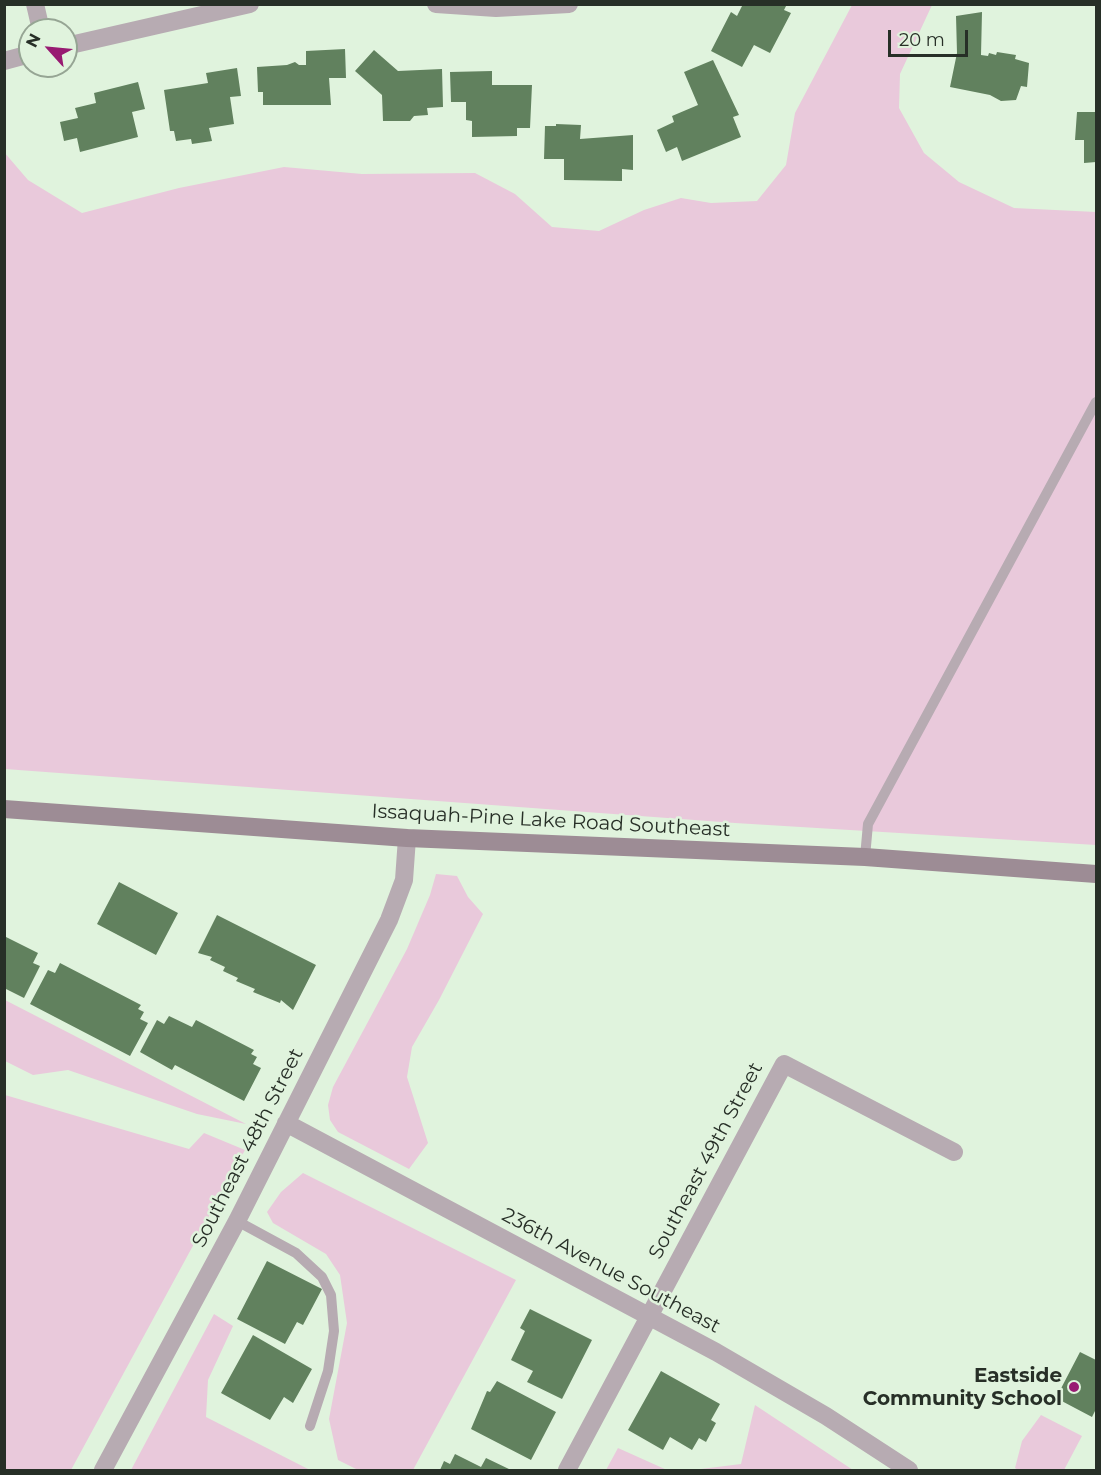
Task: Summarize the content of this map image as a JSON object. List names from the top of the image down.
{
  "streets": {
    "main road": ["Issaquah-Pine Lake Road Southeast"],
    "street": ["Southeast 48th Street", "Southeast 49th Street", "236th Avenue Southeast"]
  },
  "crossings": [
    ["Issaquah-Pine Lake Road Southeast", "Southeast 48th Street"],
    ["Southeast 48th Street", "236th Avenue Southeast"],
    ["Southeast 49th Street", "236th Avenue Southeast"]
  ],
  "places": ["Eastside Community School"],
  "scale_bar": "20 m",
  "north": "top left"
}
